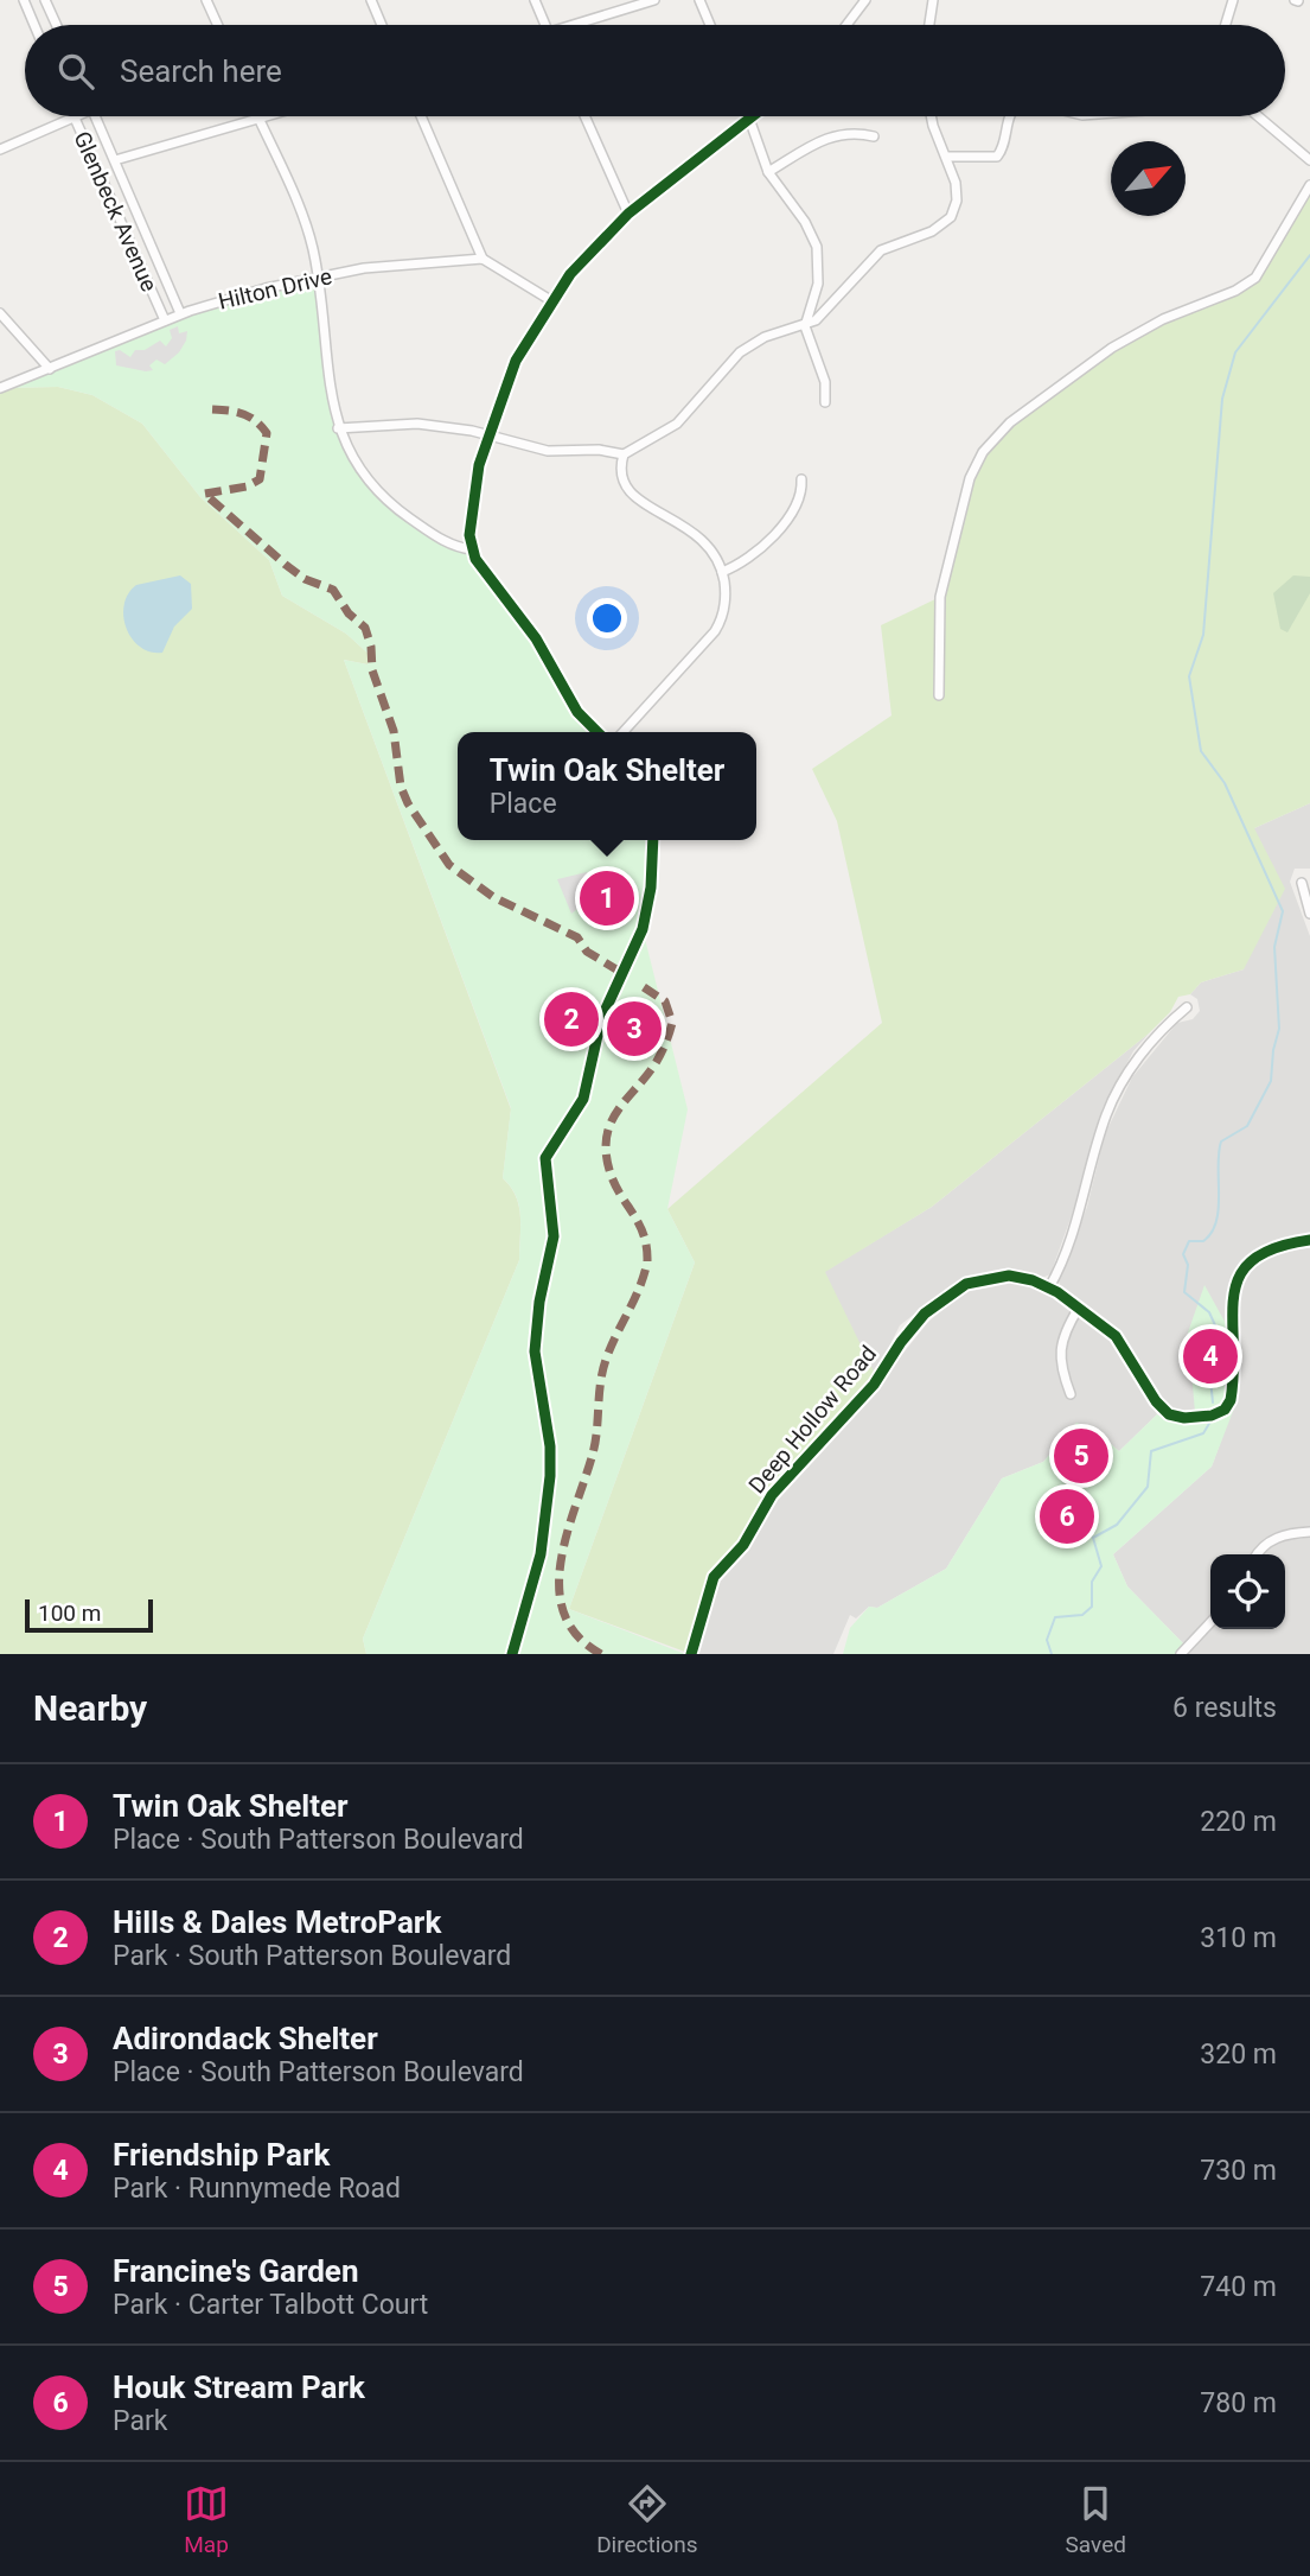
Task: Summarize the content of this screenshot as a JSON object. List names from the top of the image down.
{
  "streets": {
    "street": ["Glenbeck Avenue", "Hilton Drive", "Deep Hollow Road"]
  },
  "crossings": [
    ["Glenbeck Avenue", "Hilton Drive"]
  ],
  "scale_bar": "100 m",
  "north": "top right",
  "page": {
    "search": "Search here",
    "popup": ["Twin Oak Shelter", "Place"],
    "pins": [
      "1",
      "2",
      "3",
      "4",
      "5",
      "6"
    ],
    "scale": "100 m",
    "heading": ["Nearby", "6 results"],
    "list": [
      {
        "mark": "1",
        "name": "Twin Oak Shelter",
        "note": "Place · South Patterson Boulevard",
        "value": "220 m"
      },
      {
        "mark": "2",
        "name": "Hills & Dales MetroPark",
        "note": "Park · South Patterson Boulevard",
        "value": "310 m"
      },
      {
        "mark": "3",
        "name": "Adirondack Shelter",
        "note": "Place · South Patterson Boulevard",
        "value": "320 m"
      },
      {
        "mark": "4",
        "name": "Friendship Park",
        "note": "Park · Runnymede Road",
        "value": "730 m"
      },
      {
        "mark": "5",
        "name": "Francine's Garden",
        "note": "Park · Carter Talbott Court",
        "value": "740 m"
      },
      {
        "mark": "6",
        "name": "Houk Stream Park",
        "note": "Park",
        "value": "780 m"
      }
    ],
    "nav": ["Map", "Directions", "Saved"]
  }
}
